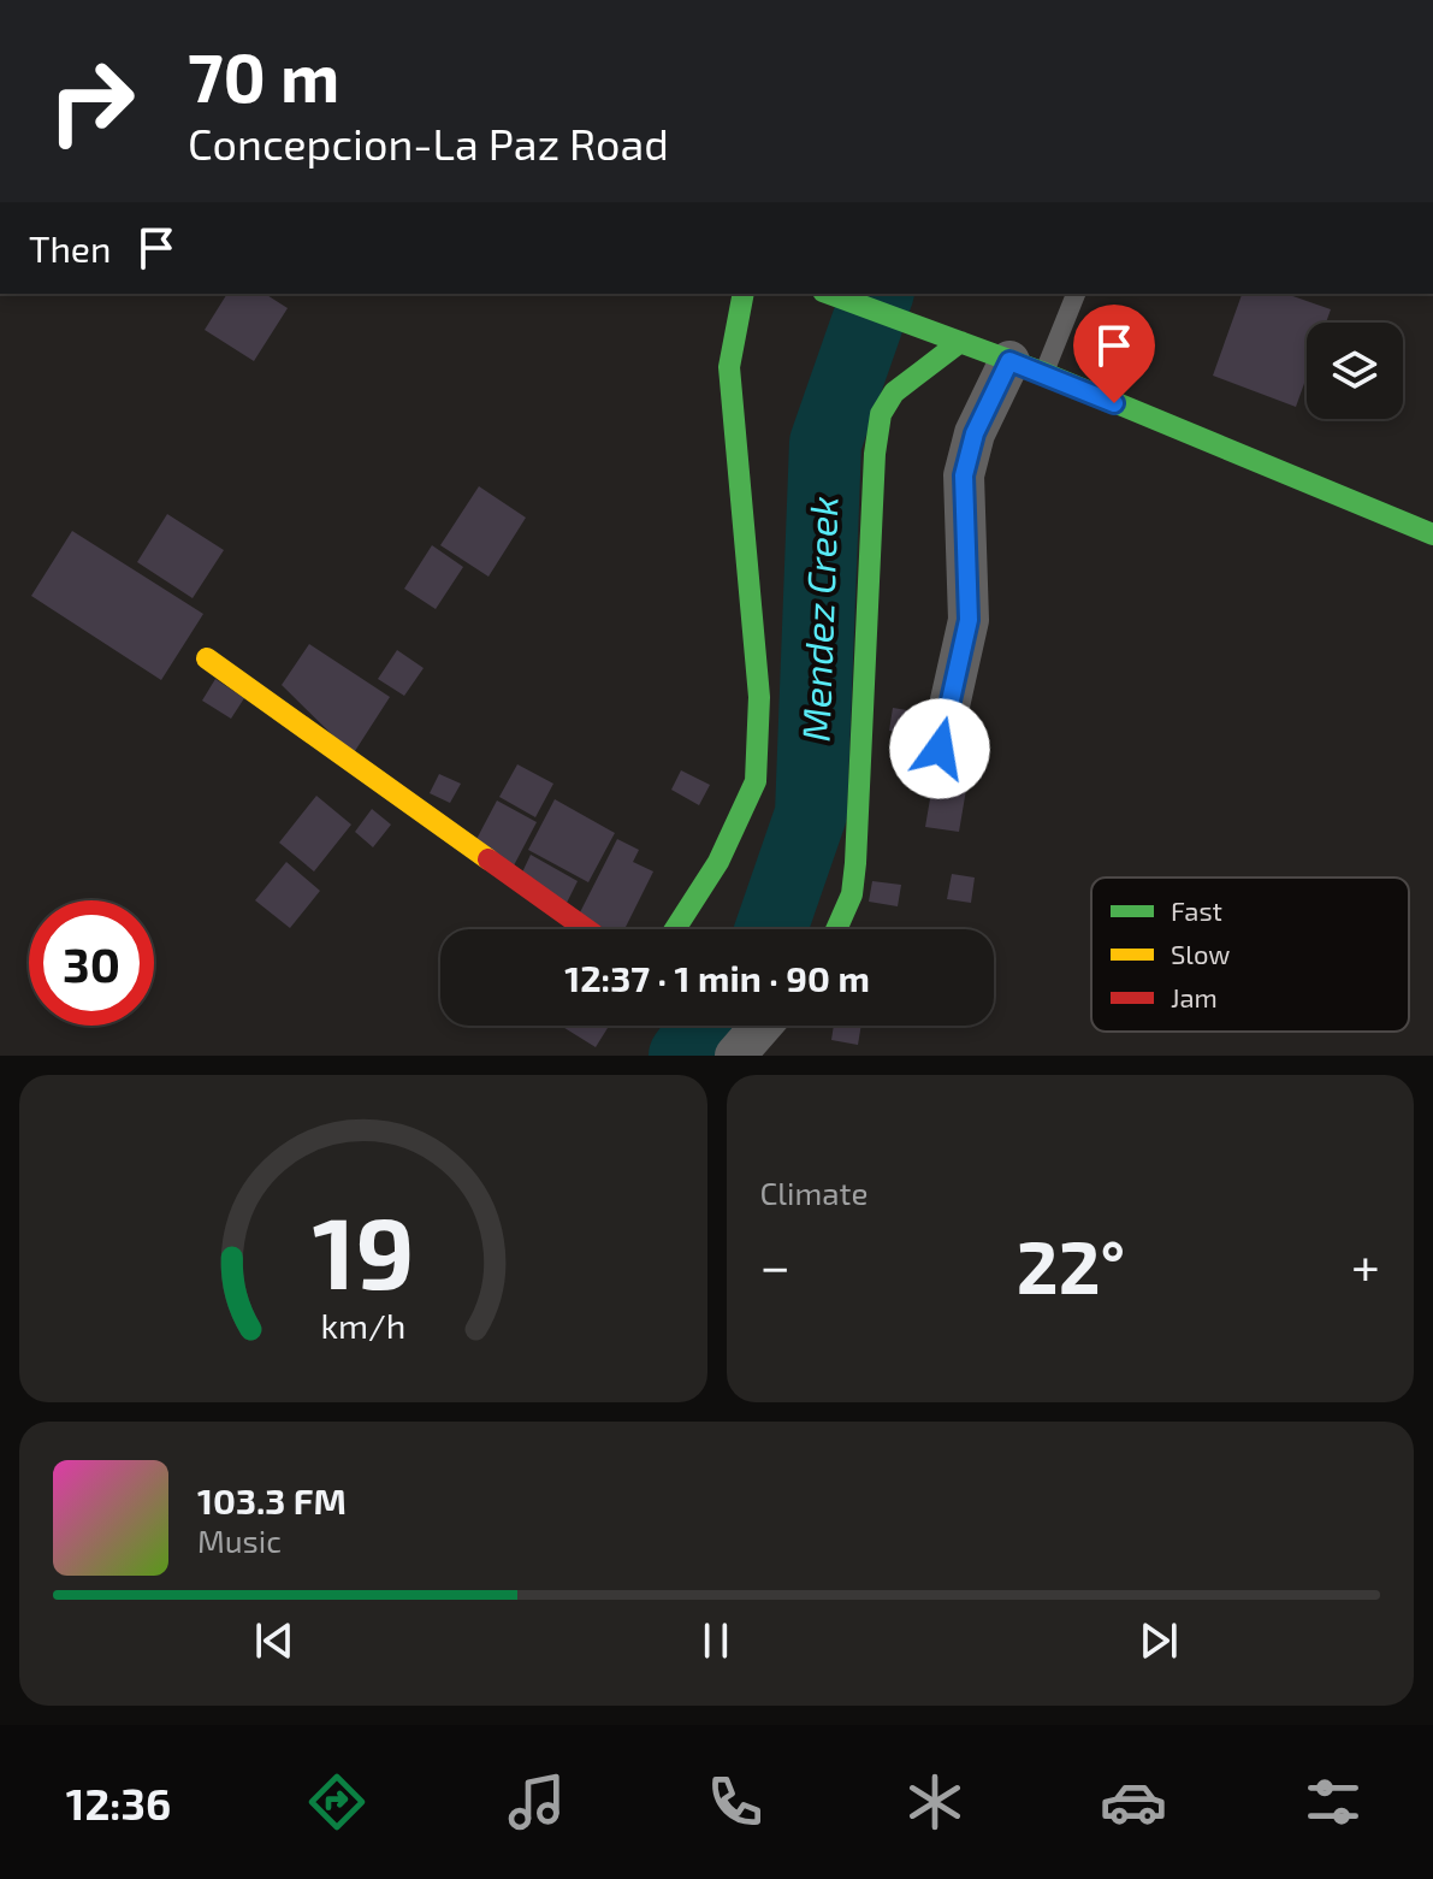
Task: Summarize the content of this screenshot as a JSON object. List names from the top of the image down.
{
  "water": ["Mendez Creek"],
  "legend": ["Fast", "Slow", "Jam"],
  "page": {
    "turn": ["70 m", "Concepcion-La Paz Road"],
    "then": "Then",
    "limit": "30",
    "trip": "12:37 · 1 min · 90 m",
    "tile": "Climate",
    "heat": ["−", "22°", "+"],
    "song": ["103.3 FM", "Music"],
    "tabs": "12:36",
    "gauge": ["19", "km/h"]
  }
}
